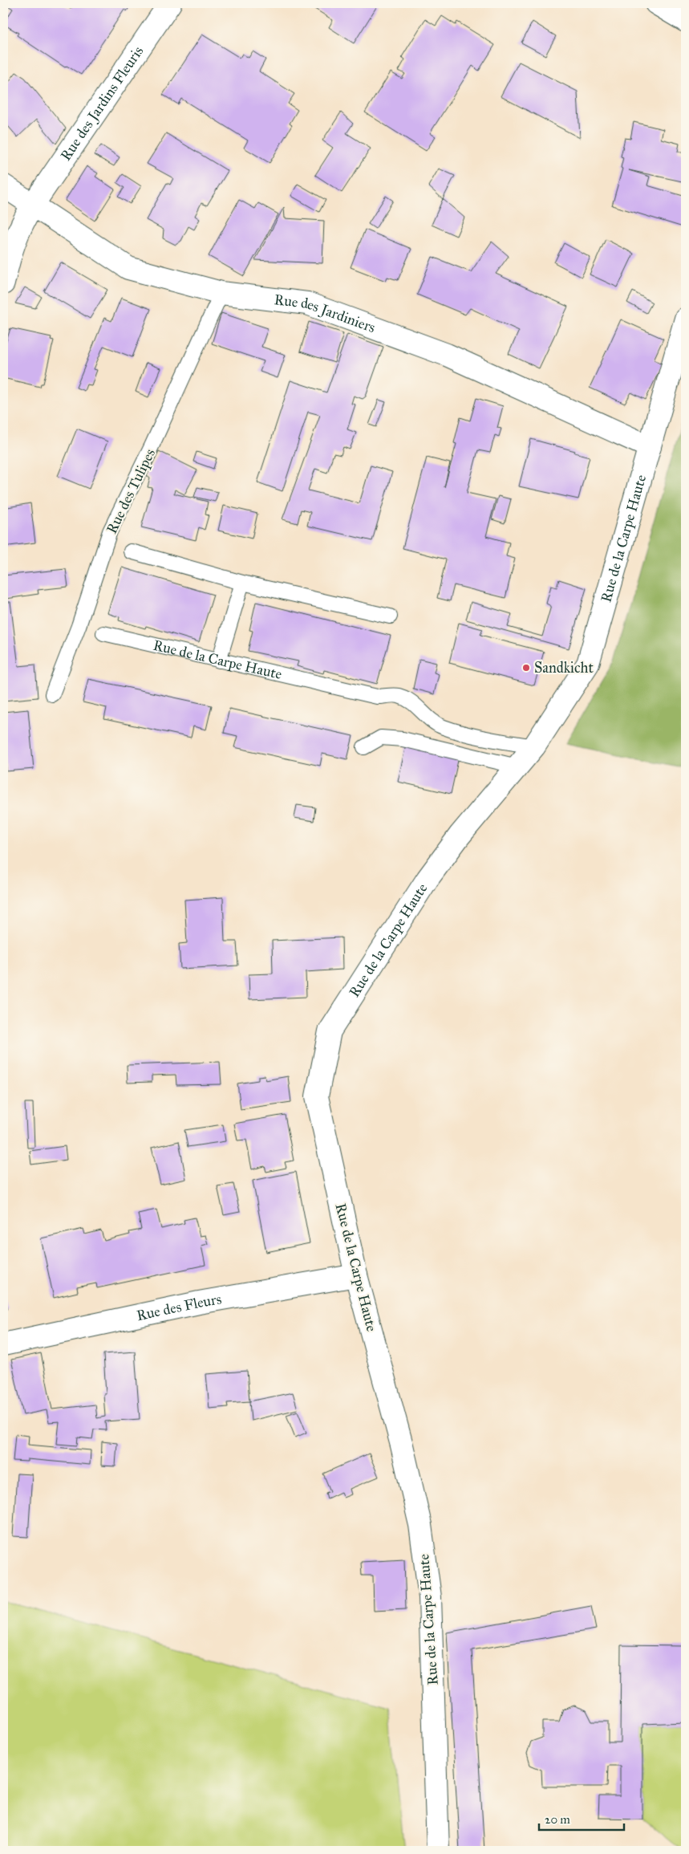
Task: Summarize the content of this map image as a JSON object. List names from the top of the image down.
{
  "streets": {
    "street": [
      "Rue des Jardins Fleuris",
      "Rue des Jardiniers",
      "Rue de la Carpe Haute",
      "Rue des Fleurs"
    ],
    "lane": ["Rue des Tulipes"]
  },
  "crossings": [
    ["Rue des Jardins Fleuris", "Rue des Jardiniers"],
    ["Rue des Jardiniers", "Rue des Tulipes"],
    ["Rue des Jardiniers", "Rue de la Carpe Haute"],
    ["Rue de la Carpe Haute", "Rue des Fleurs"]
  ],
  "places": ["Sandkicht"],
  "scale_bar": "20 m"
}
